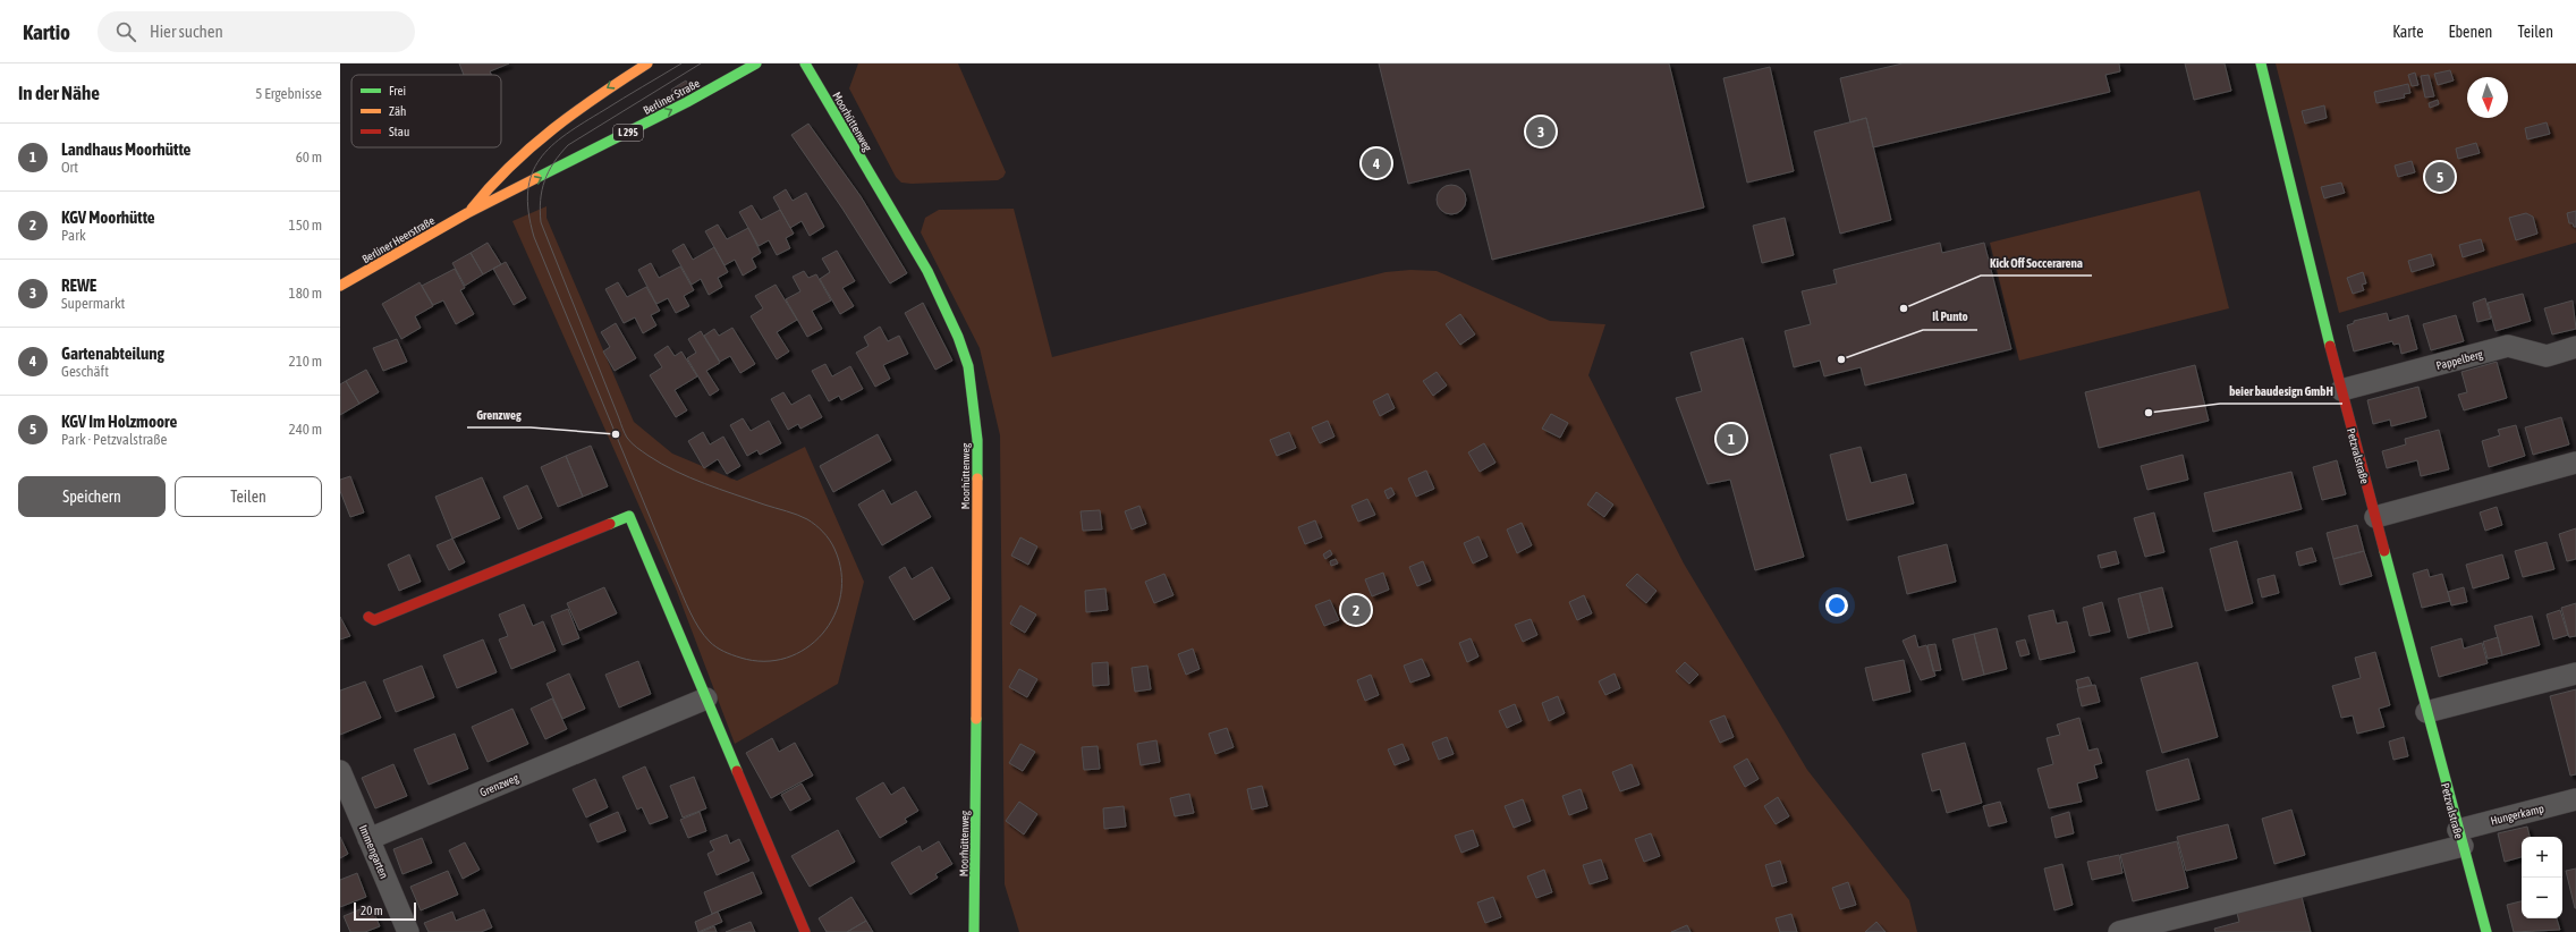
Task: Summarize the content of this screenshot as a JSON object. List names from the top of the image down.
{
  "streets": {
    "street": [
      "Berliner Straße",
      "Moorhüttenweg",
      "L 295",
      "Berliner Heerstraße",
      "Pappelberg",
      "Petzvalstraße",
      "Grenzweg",
      "Hungerkamp",
      "Immengarten"
    ]
  },
  "crossings": [
    ["Berliner Straße", "Berliner Heerstraße"],
    ["Pappelberg", "Petzvalstraße"],
    ["Petzvalstraße", "Hungerkamp"],
    ["Grenzweg", "Immengarten"]
  ],
  "one_way": ["Berliner Straße", "Berliner Heerstraße"],
  "places": [
    "Kick Off Soccerarena",
    "Il Punto",
    "beier baudesign GmbH",
    "Grenzweg"
  ],
  "legend": ["Frei", "Zäh", "Stau"],
  "scale_bar": "20 m",
  "north": "bottom",
  "page": {
    "header": "Kartio",
    "search": "Hier suchen",
    "nav": ["Karte", "Ebenen", "Teilen"],
    "heading": ["In der Nähe", "5 Ergebnisse"],
    "pins": [
      "3",
      "4",
      "5",
      "1",
      "2"
    ],
    "list": [
      {
        "mark": "1",
        "name": "Landhaus Moorhütte",
        "note": "Ort",
        "value": "60 m"
      },
      {
        "mark": "2",
        "name": "KGV Moorhütte",
        "note": "Park",
        "value": "150 m"
      },
      {
        "mark": "3",
        "name": "REWE",
        "note": "Supermarkt",
        "value": "180 m"
      },
      {
        "mark": "4",
        "name": "Gartenabteilung",
        "note": "Geschäft",
        "value": "210 m"
      },
      {
        "mark": "5",
        "name": "KGV Im Holzmoore",
        "note": "Park · Petzvalstraße",
        "value": "240 m"
      }
    ],
    "buttons": ["Speichern", "Teilen"],
    "map_buttons": ["+", "−"],
    "scale": "20 m"
  }
}
